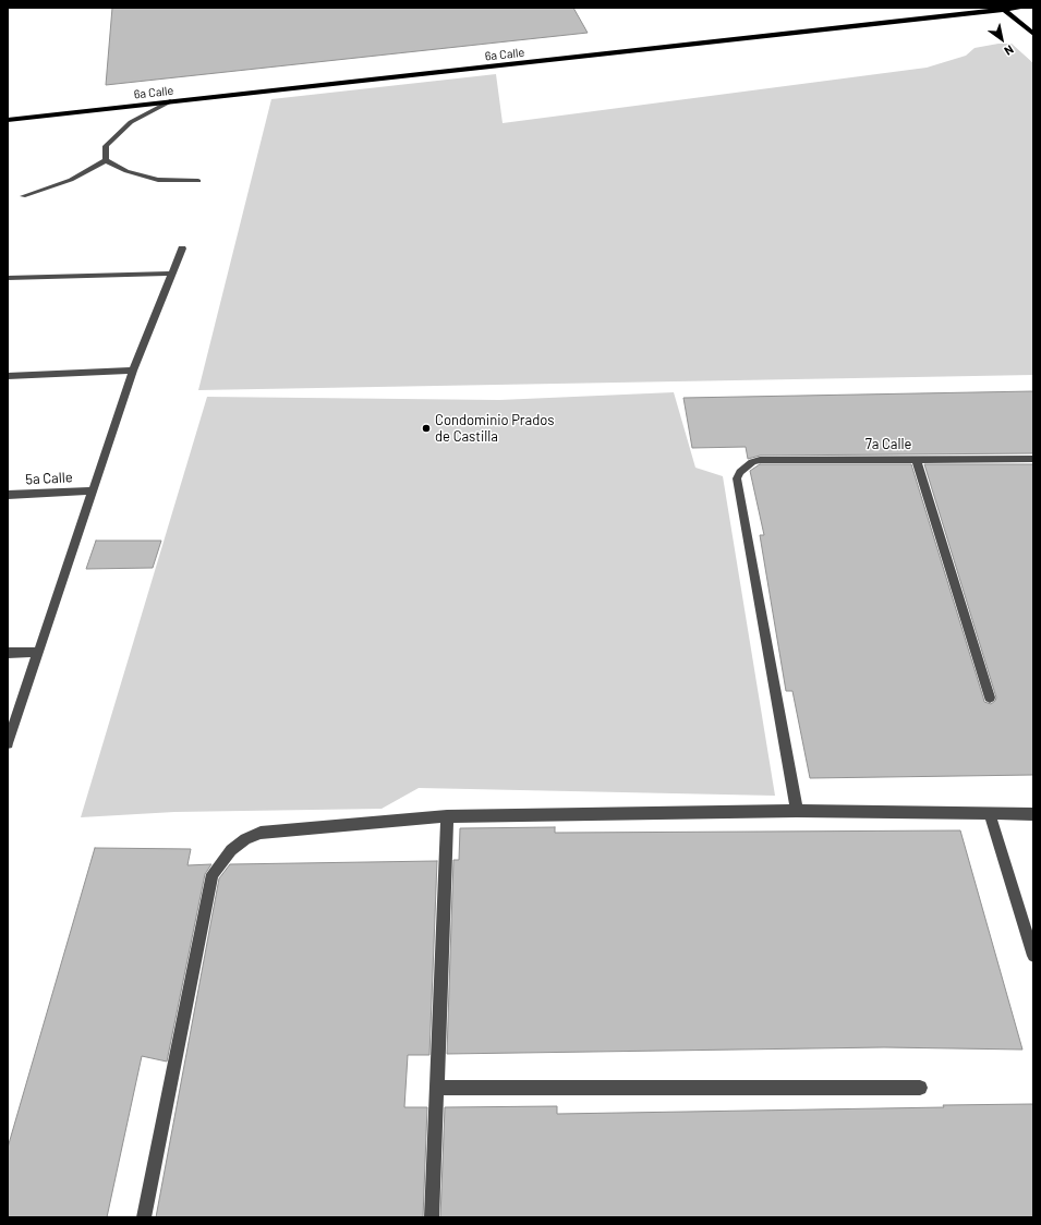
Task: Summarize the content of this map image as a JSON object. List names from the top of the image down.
{
  "streets": {
    "main road": ["6a Calle"],
    "street": ["7a Calle", "5a Calle"]
  },
  "places": ["Condominio Prados de Castilla"],
  "north": "bottom right"
}
